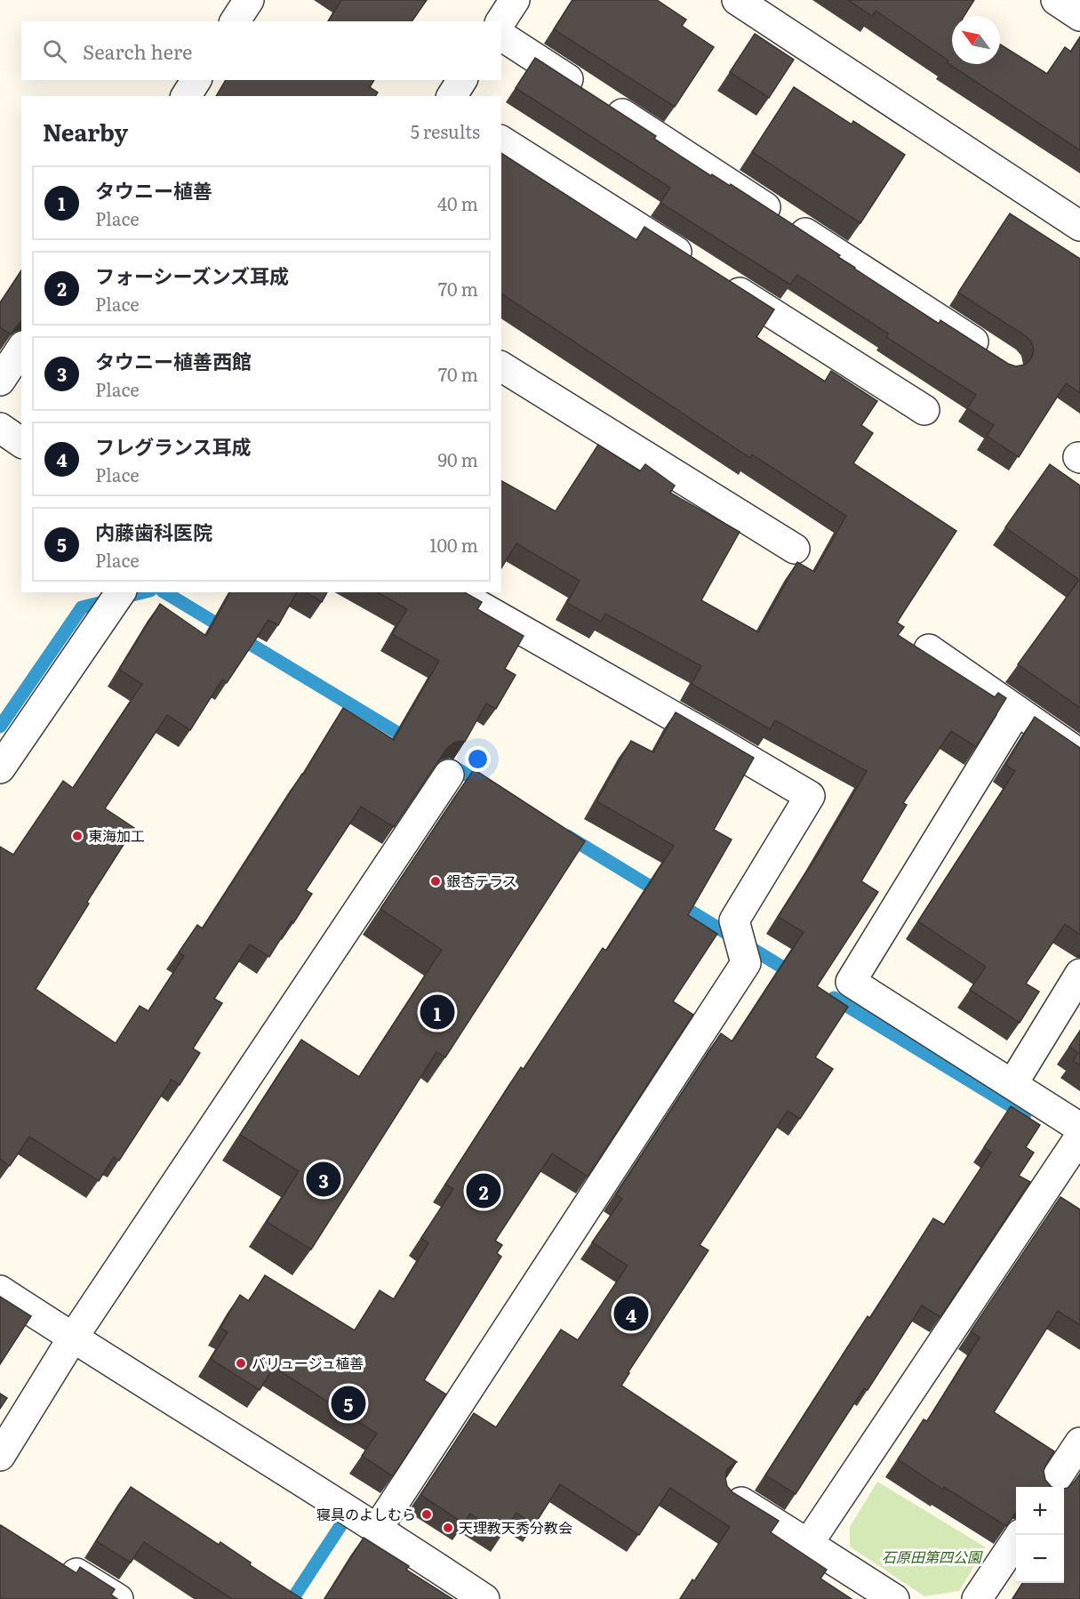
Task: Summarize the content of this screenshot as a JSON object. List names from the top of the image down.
{
  "parks": ["石原田第四公園"],
  "places": [
    "東海加工",
    "銀杏テラス",
    "バリュージュ植善",
    "寝具のよしむら",
    "天理教天秀分教会"
  ],
  "north": "top left",
  "page": {
    "search": "Search here",
    "heading": ["Nearby", "5 results"],
    "list": [
      {
        "mark": "1",
        "name": "タウニー植善",
        "note": "Place",
        "value": "40 m"
      },
      {
        "mark": "2",
        "name": "フォーシーズンズ耳成",
        "note": "Place",
        "value": "70 m"
      },
      {
        "mark": "3",
        "name": "タウニー植善西館",
        "note": "Place",
        "value": "70 m"
      },
      {
        "mark": "4",
        "name": "フレグランス耳成",
        "note": "Place",
        "value": "90 m"
      },
      {
        "mark": "5",
        "name": "内藤歯科医院",
        "note": "Place",
        "value": "100 m"
      }
    ],
    "pins": [
      "1",
      "3",
      "2",
      "4",
      "5"
    ],
    "map_buttons": ["+", "−"]
  }
}
